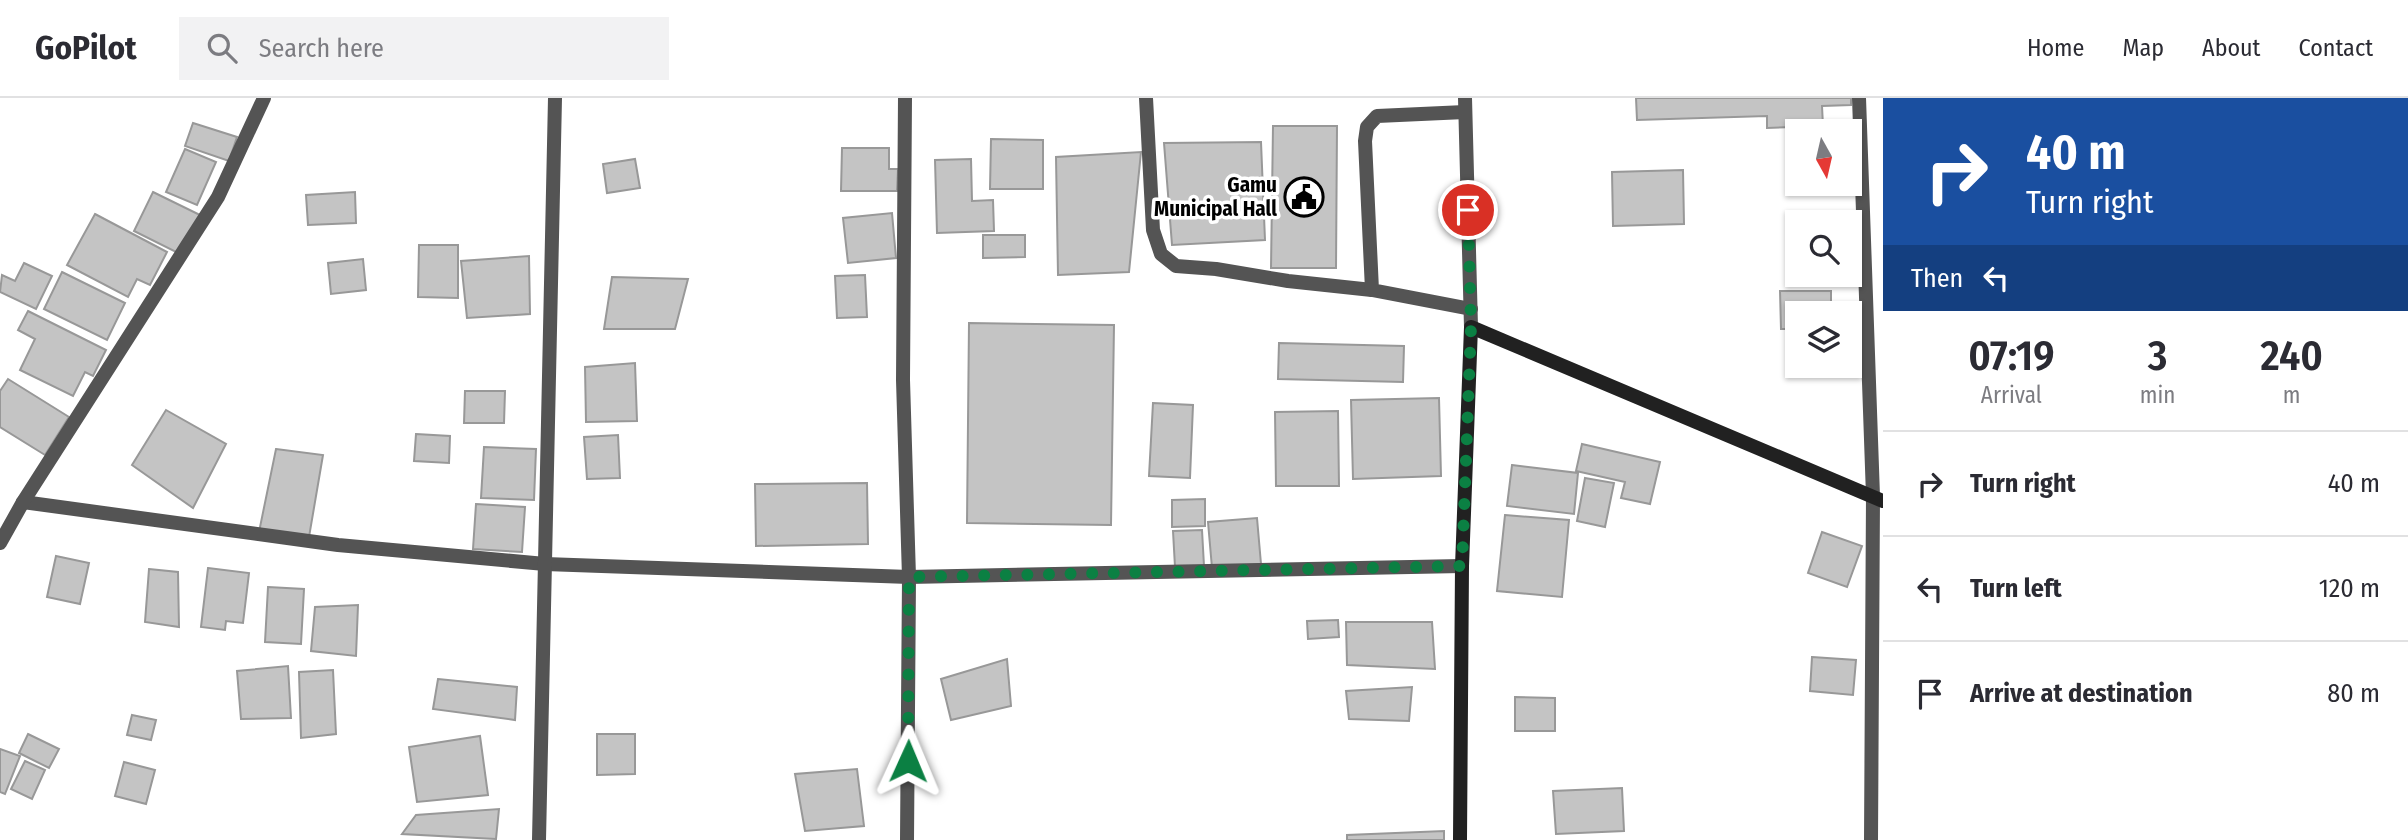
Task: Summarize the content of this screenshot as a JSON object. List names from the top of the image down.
{
  "places": {
    "public building": ["Gamu Municipal Hall"]
  },
  "north": "bottom",
  "page": {
    "header": "GoPilot",
    "search": "Search here",
    "nav": [
      "Home",
      "Map",
      "About",
      "Contact"
    ],
    "turn": ["40 m", "Turn right"],
    "then": "Then",
    "eta": [
      "07:19",
      "Arrival",
      "3",
      "min",
      "240",
      "m"
    ],
    "list": [
      {
        "name": "Turn right",
        "value": "40 m"
      },
      {
        "name": "Turn left",
        "value": "120 m"
      },
      {
        "name": "Arrive at destination",
        "value": "80 m"
      }
    ]
  }
}
